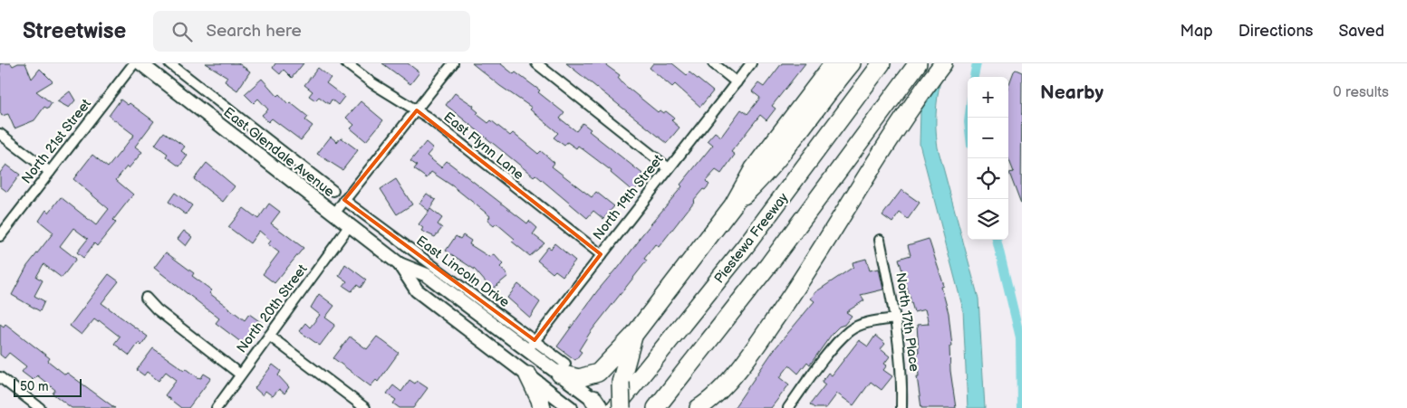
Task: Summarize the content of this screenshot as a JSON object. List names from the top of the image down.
{
  "streets": {
    "highway": ["Piestewa Freeway"],
    "main road": ["East Glendale Avenue"],
    "street": [
      "North 21st Street",
      "East Flynn Lane",
      "North 19th Street",
      "East Lincoln Drive",
      "North 20th Street",
      "North 17th Place"
    ]
  },
  "crossings": [
    ["East Flynn Lane", "North 19th Street"],
    ["East Glendale Avenue", "North 19th Street"],
    ["East Glendale Avenue", "East Lincoln Drive"],
    ["East Glendale Avenue", "North 20th Street"],
    ["North 19th Street", "East Lincoln Drive"]
  ],
  "scale_bar": "50 m",
  "page": {
    "header": "Streetwise",
    "search": "Search here",
    "nav": ["Map", "Directions", "Saved"],
    "heading": ["Nearby", "0 results"],
    "map_buttons": ["+", "−"],
    "scale": "50 m"
  }
}
